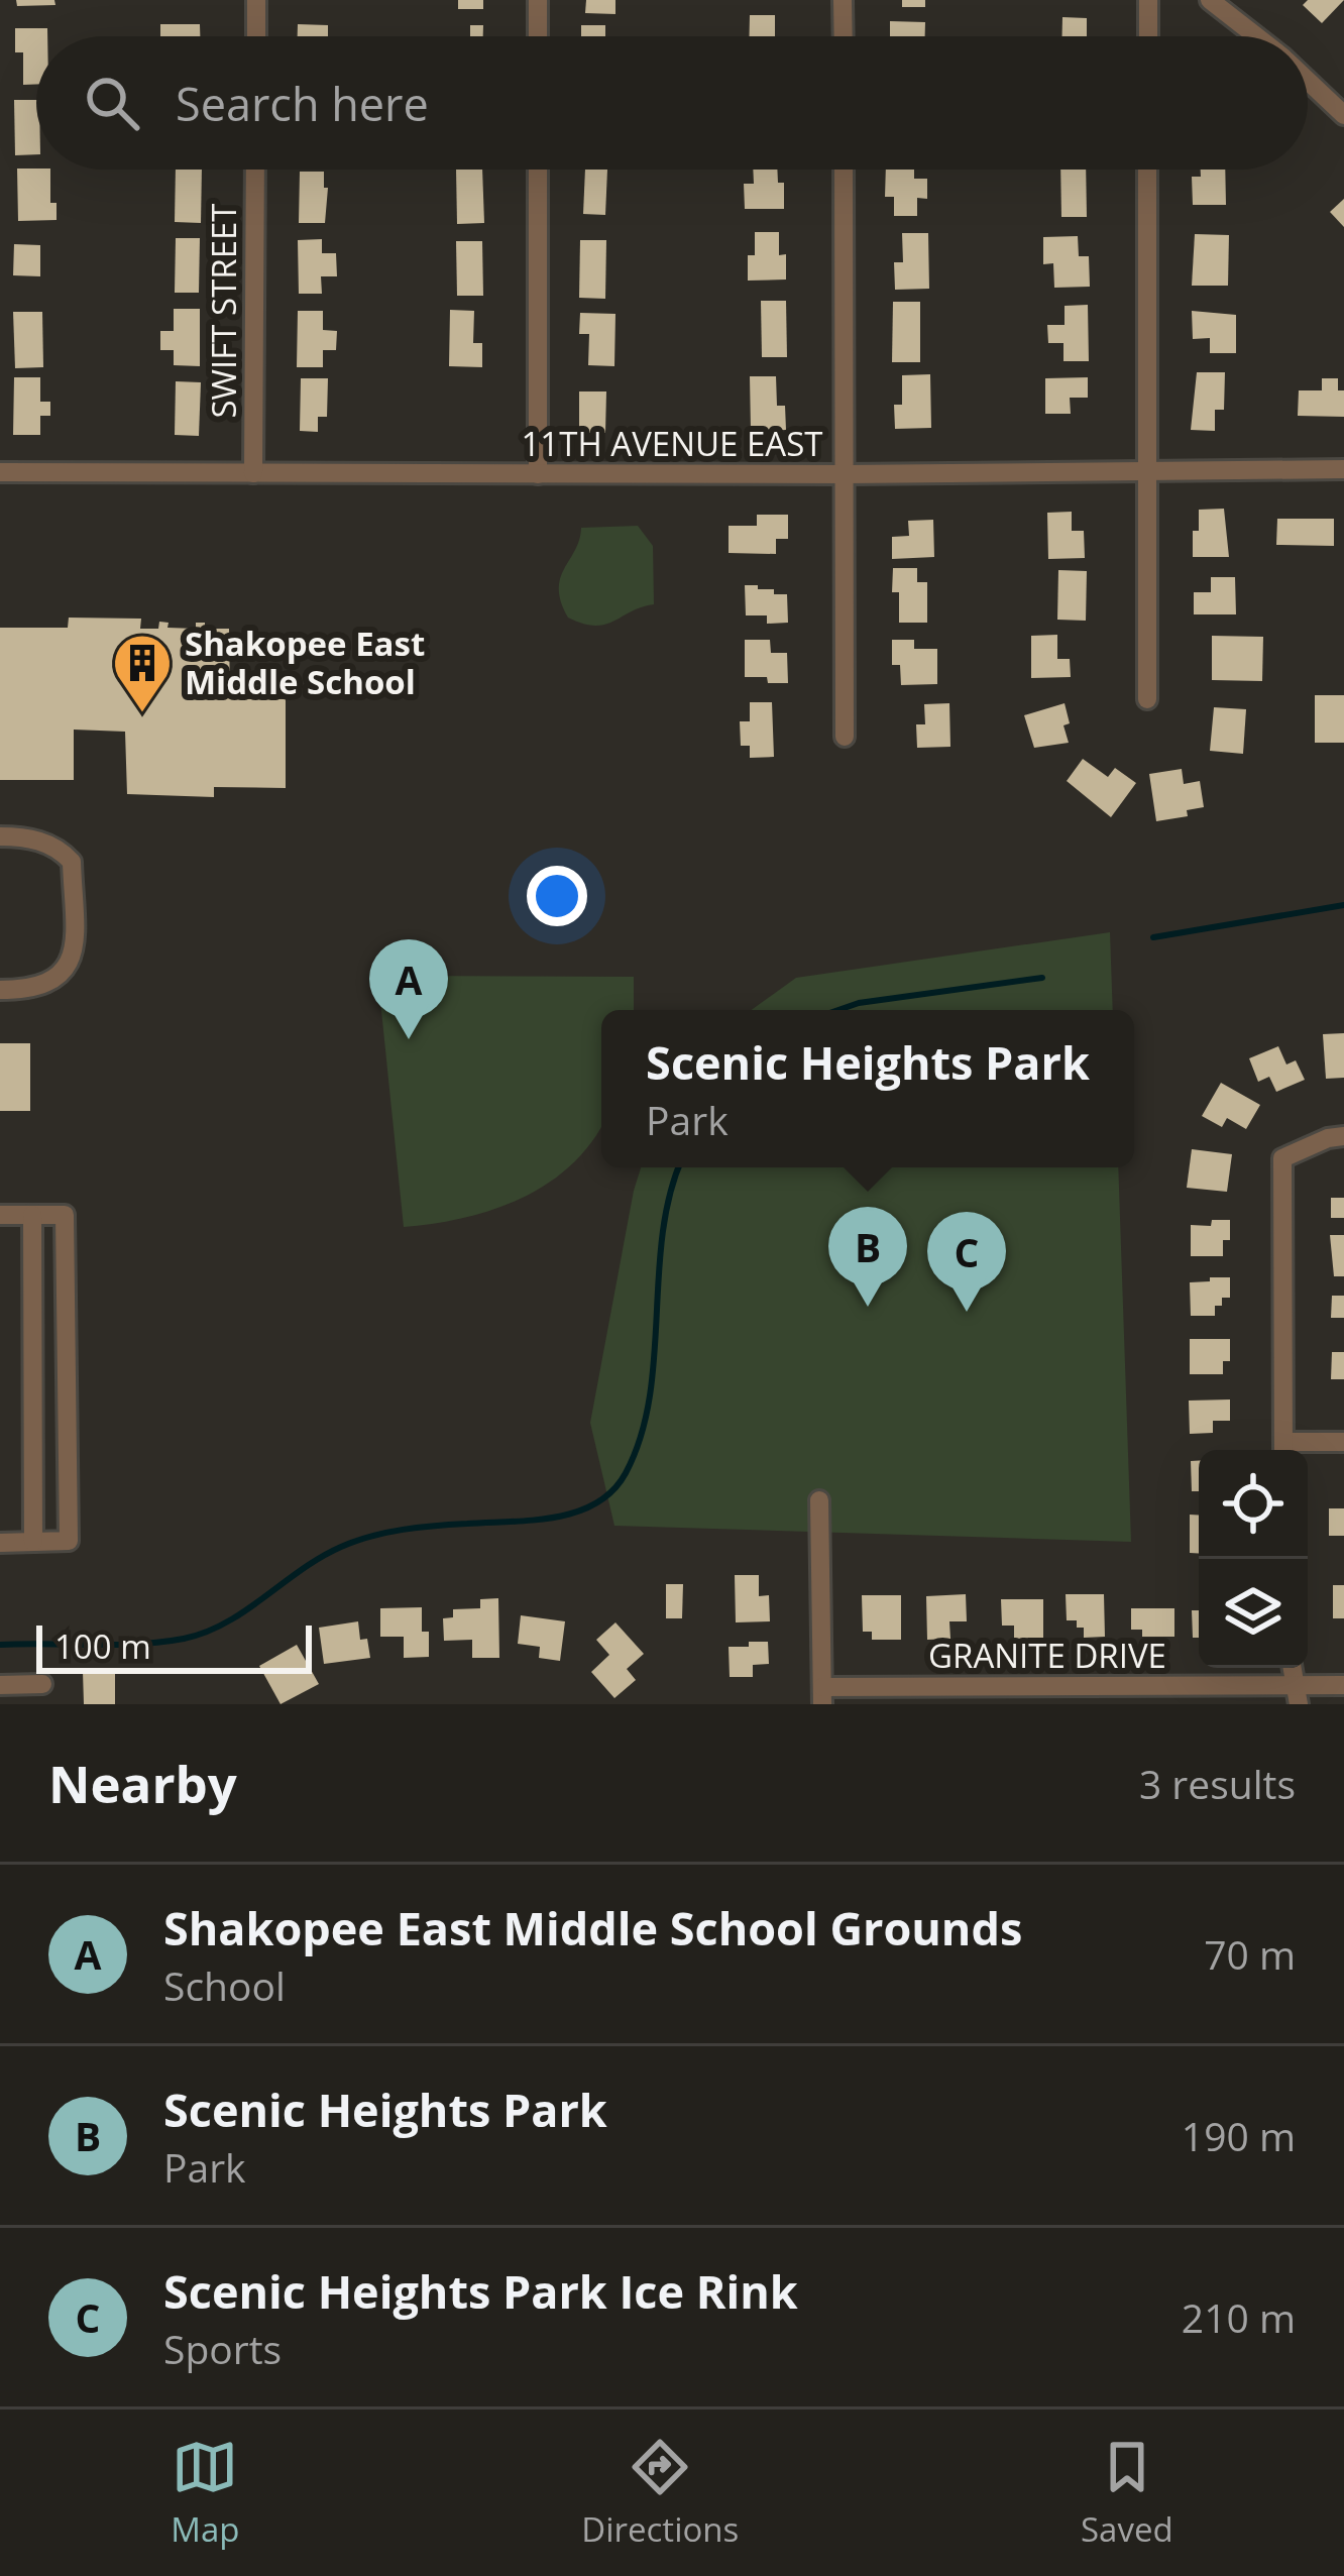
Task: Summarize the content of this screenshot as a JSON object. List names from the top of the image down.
{
  "streets": {
    "street": ["SWIFT STREET", "11TH AVENUE EAST", "GRANITE DRIVE"]
  },
  "crossings": [
    ["SWIFT STREET", "11TH AVENUE EAST"]
  ],
  "places": {
    "building": ["Shakopee East Middle School"]
  },
  "scale_bar": "100 m",
  "page": {
    "search": "Search here",
    "pins": ["A", "B", "C"],
    "popup": ["Scenic Heights Park", "Park"],
    "scale": "100 m",
    "heading": ["Nearby", "3 results"],
    "list": [
      {
        "mark": "A",
        "name": "Shakopee East Middle School Grounds",
        "note": "School",
        "value": "70 m"
      },
      {
        "mark": "B",
        "name": "Scenic Heights Park",
        "note": "Park",
        "value": "190 m"
      },
      {
        "mark": "C",
        "name": "Scenic Heights Park Ice Rink",
        "note": "Sports",
        "value": "210 m"
      }
    ],
    "nav": ["Map", "Directions", "Saved"]
  }
}
